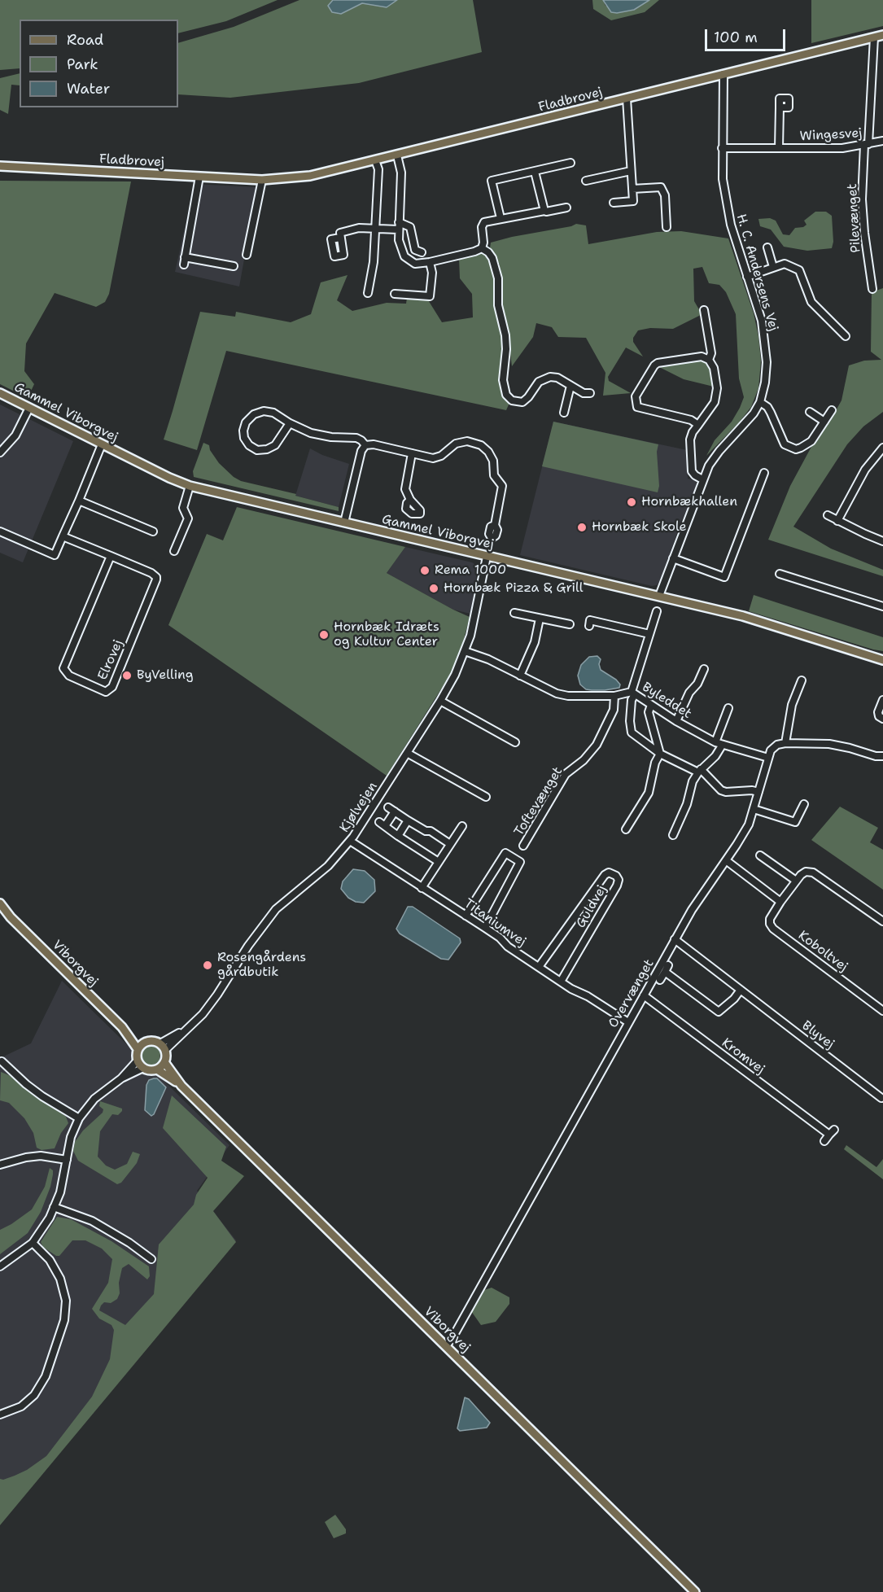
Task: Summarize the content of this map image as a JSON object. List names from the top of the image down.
{
  "streets": {
    "main road": ["Fladbrovej", "Gammel Viborgvej", "Viborgvej"],
    "street": [
      "Wingesvej",
      "Pilevænget",
      "H. C. Andersens Vej",
      "Elrovej",
      "Byleddet",
      "Toftevænget",
      "Kjølvejen",
      "Guldvej",
      "Titaniumvej",
      "Koboltvej",
      "Overvænget",
      "Blyvej",
      "Kromvej"
    ]
  },
  "crossings": [
    ["Fladbrovej", "Pilevænget"],
    ["Fladbrovej", "H. C. Andersens Vej"],
    ["Wingesvej", "Pilevænget"],
    ["Wingesvej", "H. C. Andersens Vej"],
    ["H. C. Andersens Vej", "Gammel Viborgvej"],
    ["Gammel Viborgvej", "Kjølvejen"],
    ["Byleddet", "Overvænget"],
    ["Kjølvejen", "Titaniumvej"],
    ["Kjølvejen", "Viborgvej"],
    ["Guldvej", "Titaniumvej"],
    ["Titaniumvej", "Overvænget"],
    ["Viborgvej", "Overvænget"],
    ["Overvænget", "Blyvej"],
    ["Overvænget", "Kromvej"]
  ],
  "places": [
    "Hornbækhallen",
    "Hornbæk Skole",
    "Rema 1000",
    "Hornbæk Pizza & Grill",
    "Hornbæk Idræts og Kultur Center",
    "ByVelling",
    "Rosengårdens gårdbutik"
  ],
  "legend": ["Road", "Park", "Water"],
  "scale_bar": "100 m"
}
